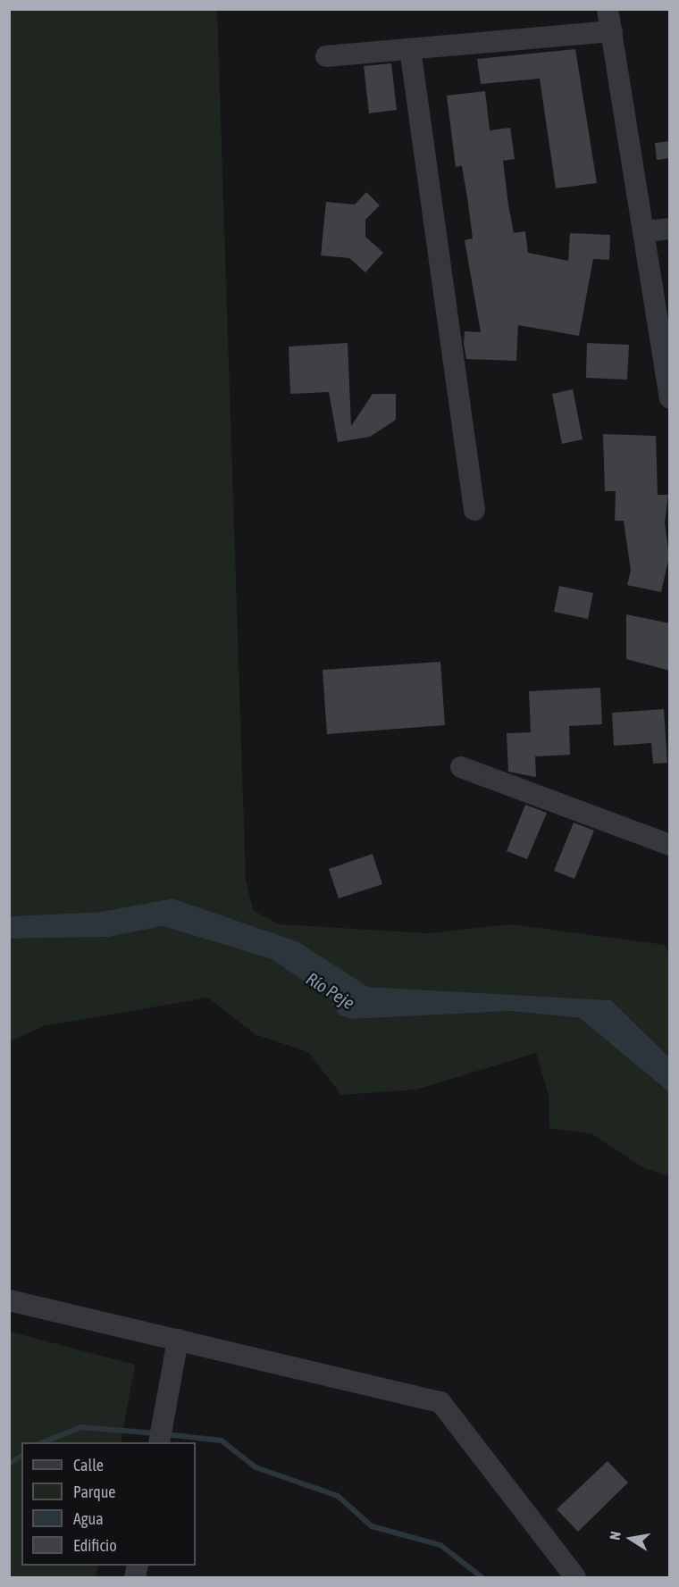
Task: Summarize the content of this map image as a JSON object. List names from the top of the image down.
{
  "water": ["Río Peje"],
  "legend": [
    "Calle",
    "Parque",
    "Agua",
    "Edificio"
  ],
  "north": "left"
}
